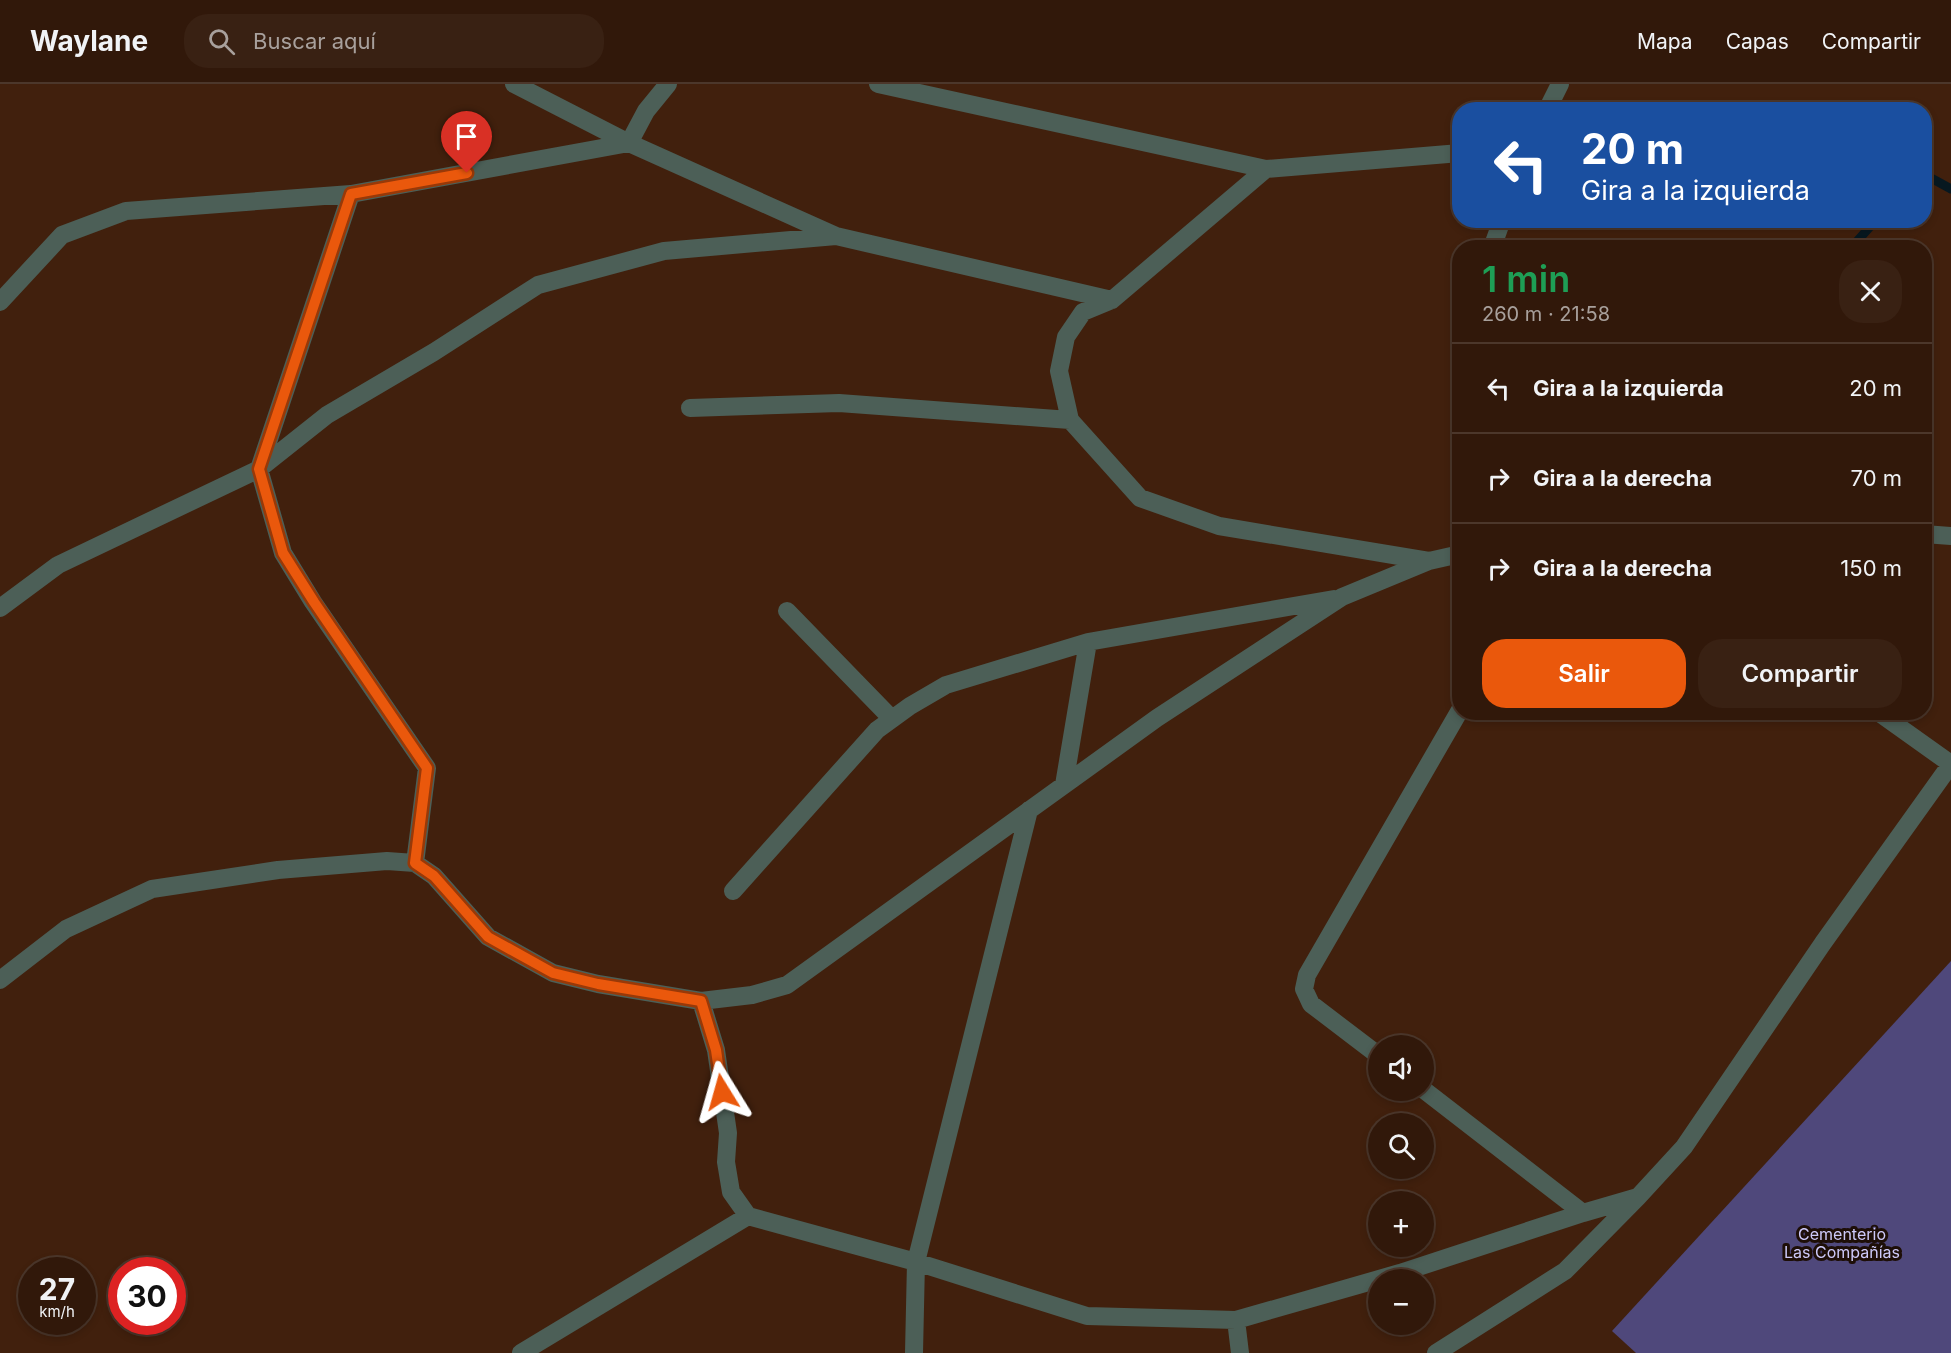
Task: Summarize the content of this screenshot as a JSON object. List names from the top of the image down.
{
  "parks": ["Cementerio Las Compañías"],
  "page": {
    "header": "Waylane",
    "search": "Buscar aquí",
    "nav": ["Mapa", "Capas", "Compartir"],
    "turn": ["20 m", "Gira a la izquierda"],
    "heading": ["1 min", "260 m · 21:58"],
    "list": [
      {
        "name": "Gira a la izquierda",
        "value": "20 m"
      },
      {
        "name": "Gira a la derecha",
        "value": "70 m"
      },
      {
        "name": "Gira a la derecha",
        "value": "150 m"
      }
    ],
    "buttons": ["Salir", "Compartir"],
    "map_buttons": ["+", "−"],
    "speed": "27 km/h",
    "limit": "30"
  }
}
